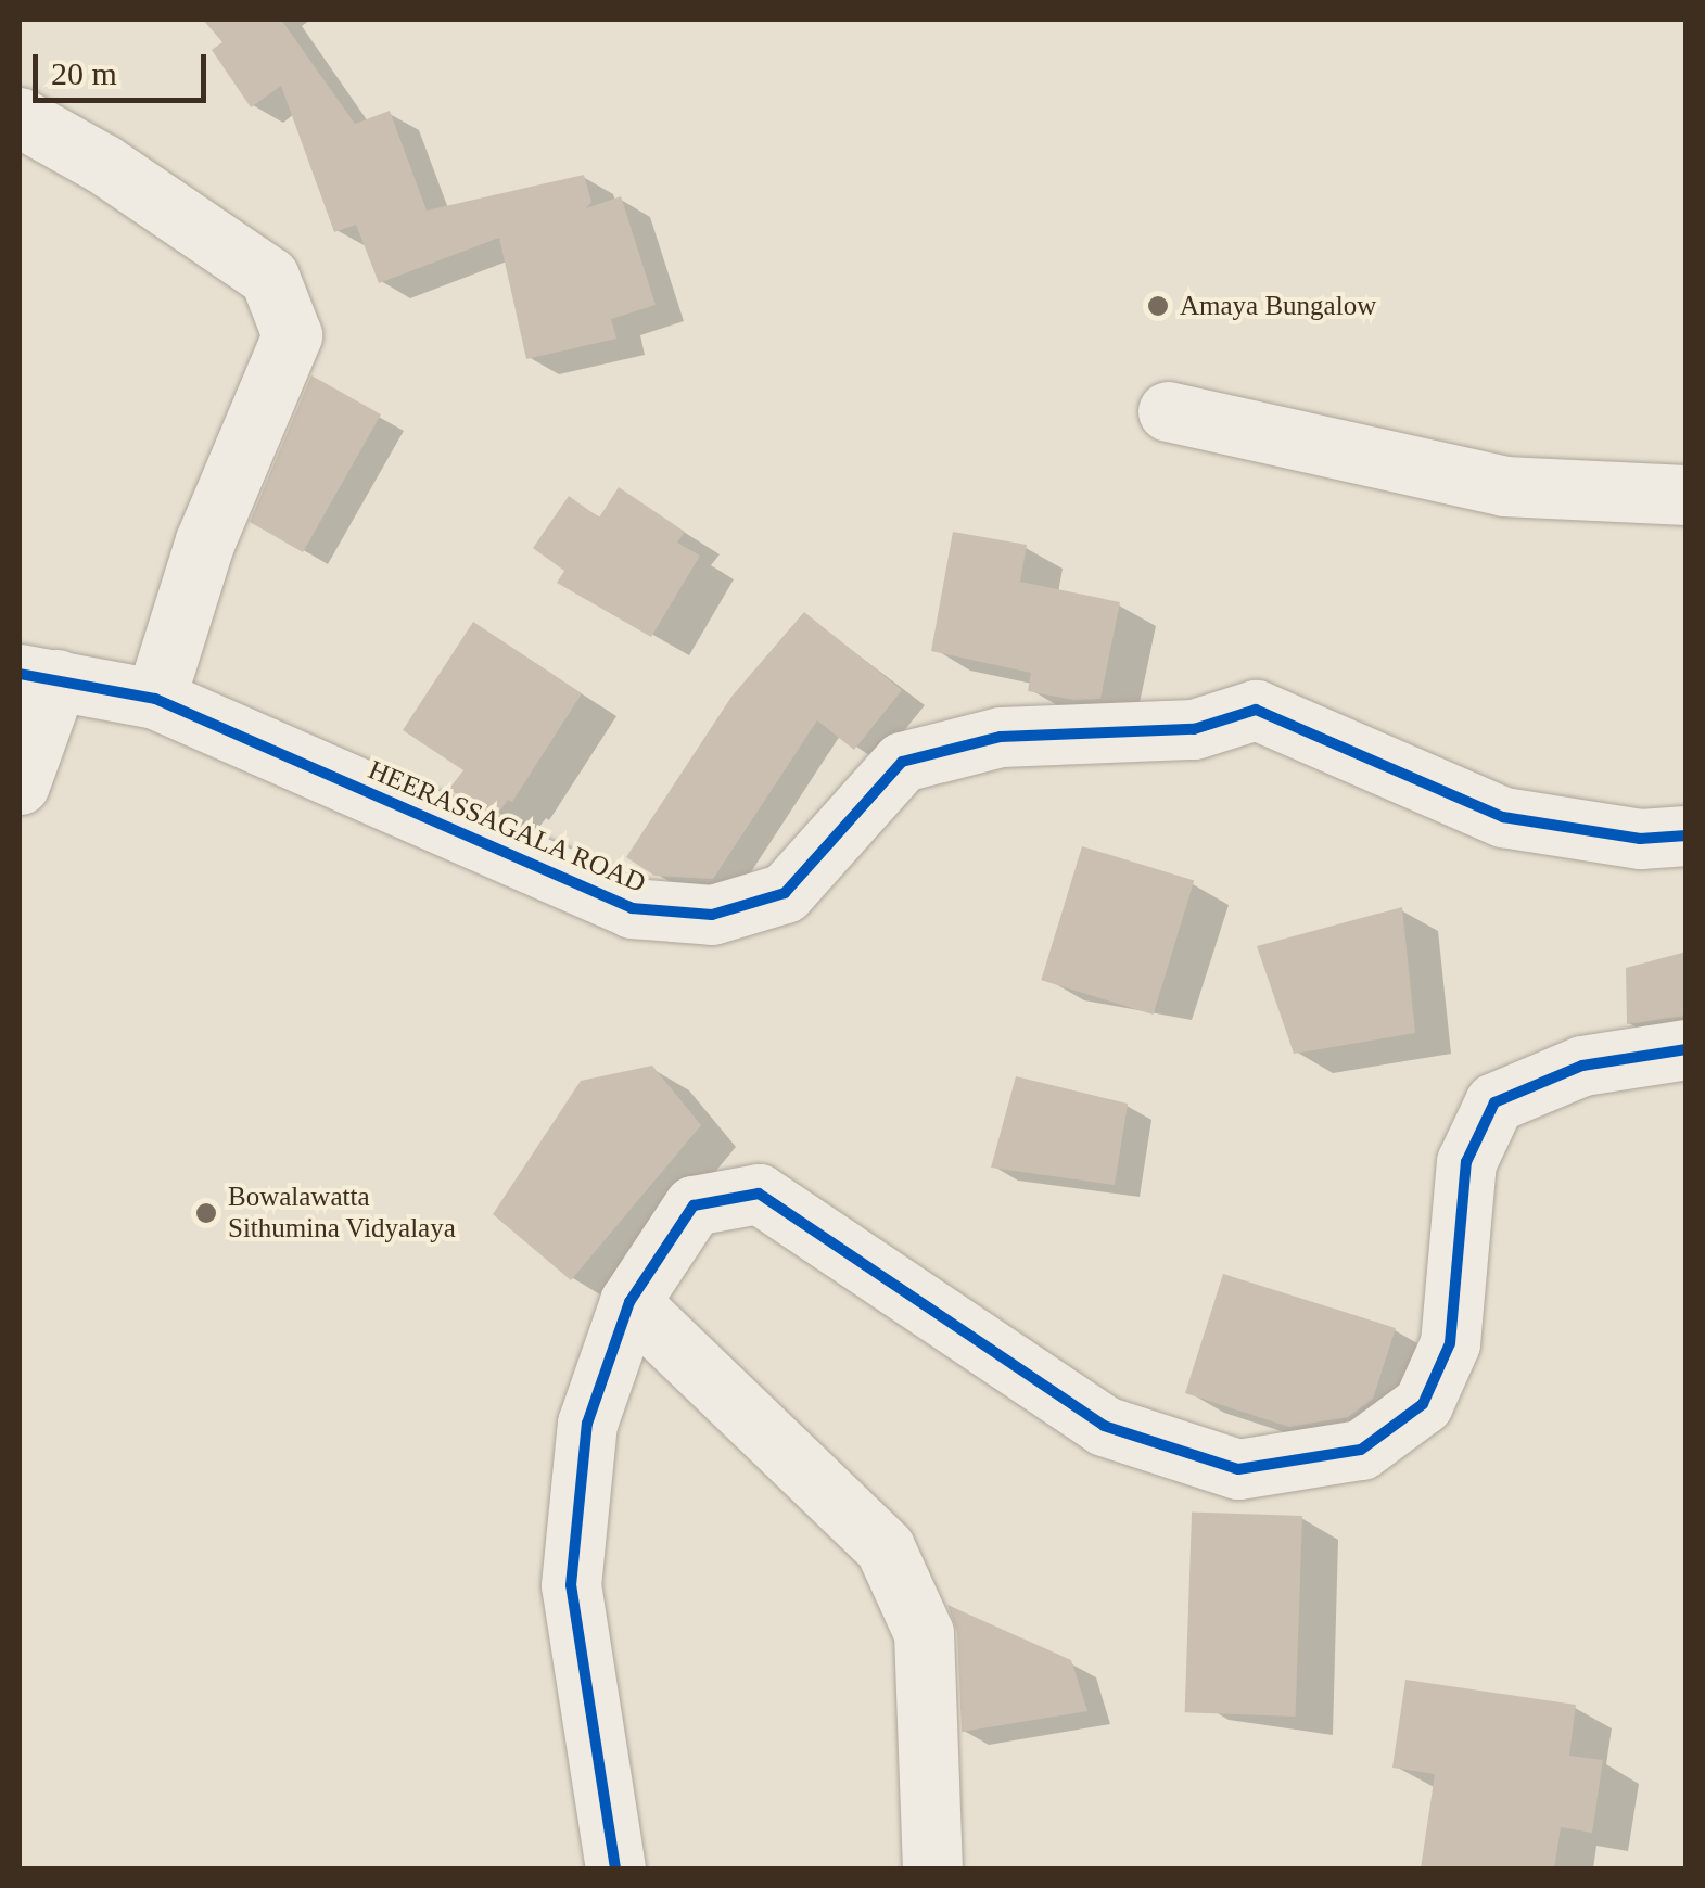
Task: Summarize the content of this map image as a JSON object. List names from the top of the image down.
{
  "streets": {
    "street": ["HEERASSAGALA ROAD"]
  },
  "places": ["Amaya Bungalow", "Bowalawatta Sithumina Vidyalaya"],
  "scale_bar": "20 m"
}
